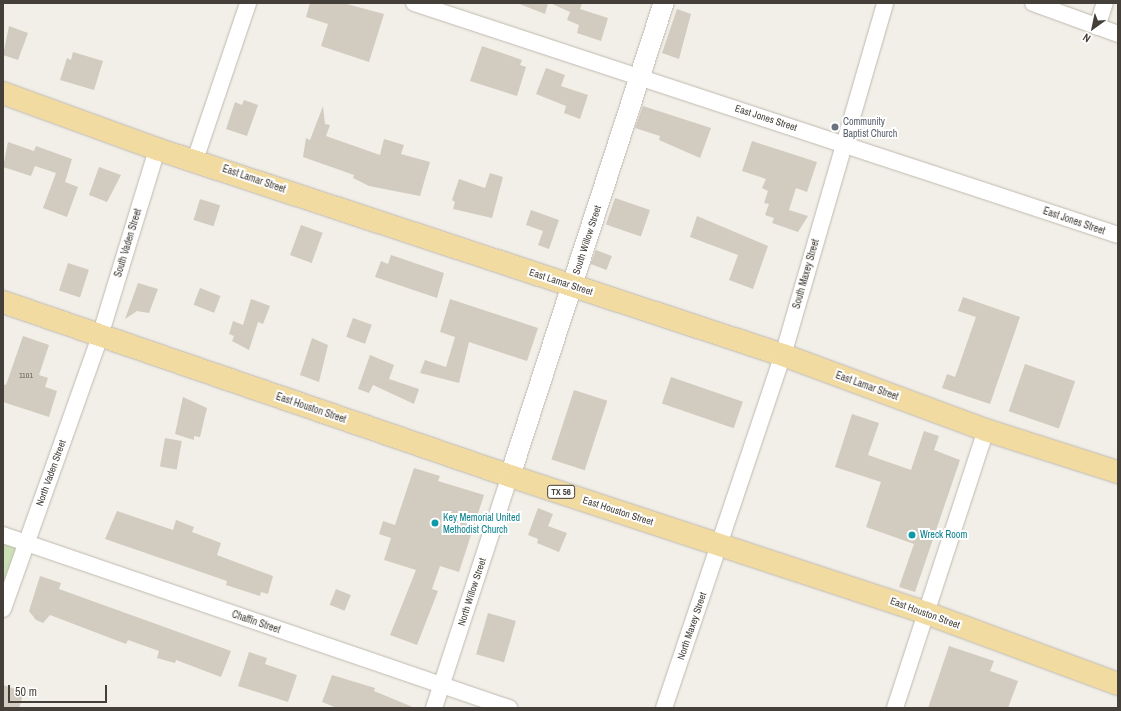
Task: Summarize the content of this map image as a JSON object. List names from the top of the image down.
{
  "streets": {
    "main road": ["East Lamar Street", "East Houston Street", "TX 56"],
    "street": [
      "East Jones Street",
      "South Willow Street",
      "South Vaden Street",
      "South Maxey Street",
      "North Vaden Street",
      "North Willow Street",
      "Chaffin Street",
      "North Maxey Street"
    ]
  },
  "crossings": [
    ["East Jones Street", "South Willow Street"],
    ["East Jones Street", "South Maxey Street"],
    ["East Lamar Street", "South Willow Street"],
    ["East Lamar Street", "South Vaden Street"],
    ["East Lamar Street", "South Maxey Street"],
    ["South Willow Street", "East Houston Street"],
    ["South Willow Street", "North Willow Street"],
    ["South Vaden Street", "East Houston Street"],
    ["South Vaden Street", "North Vaden Street"],
    ["South Maxey Street", "East Houston Street"],
    ["South Maxey Street", "North Maxey Street"],
    ["East Houston Street", "North Vaden Street"],
    ["East Houston Street", "North Willow Street"],
    ["East Houston Street", "North Maxey Street"],
    ["North Vaden Street", "Chaffin Street"],
    ["North Willow Street", "Chaffin Street"]
  ],
  "places": ["Community Baptist Church", "Key Memorial United Methodist Church", "Wreck Room"],
  "house_numbers": ["1101"],
  "scale_bar": "50 m",
  "north": "bottom left"
}
